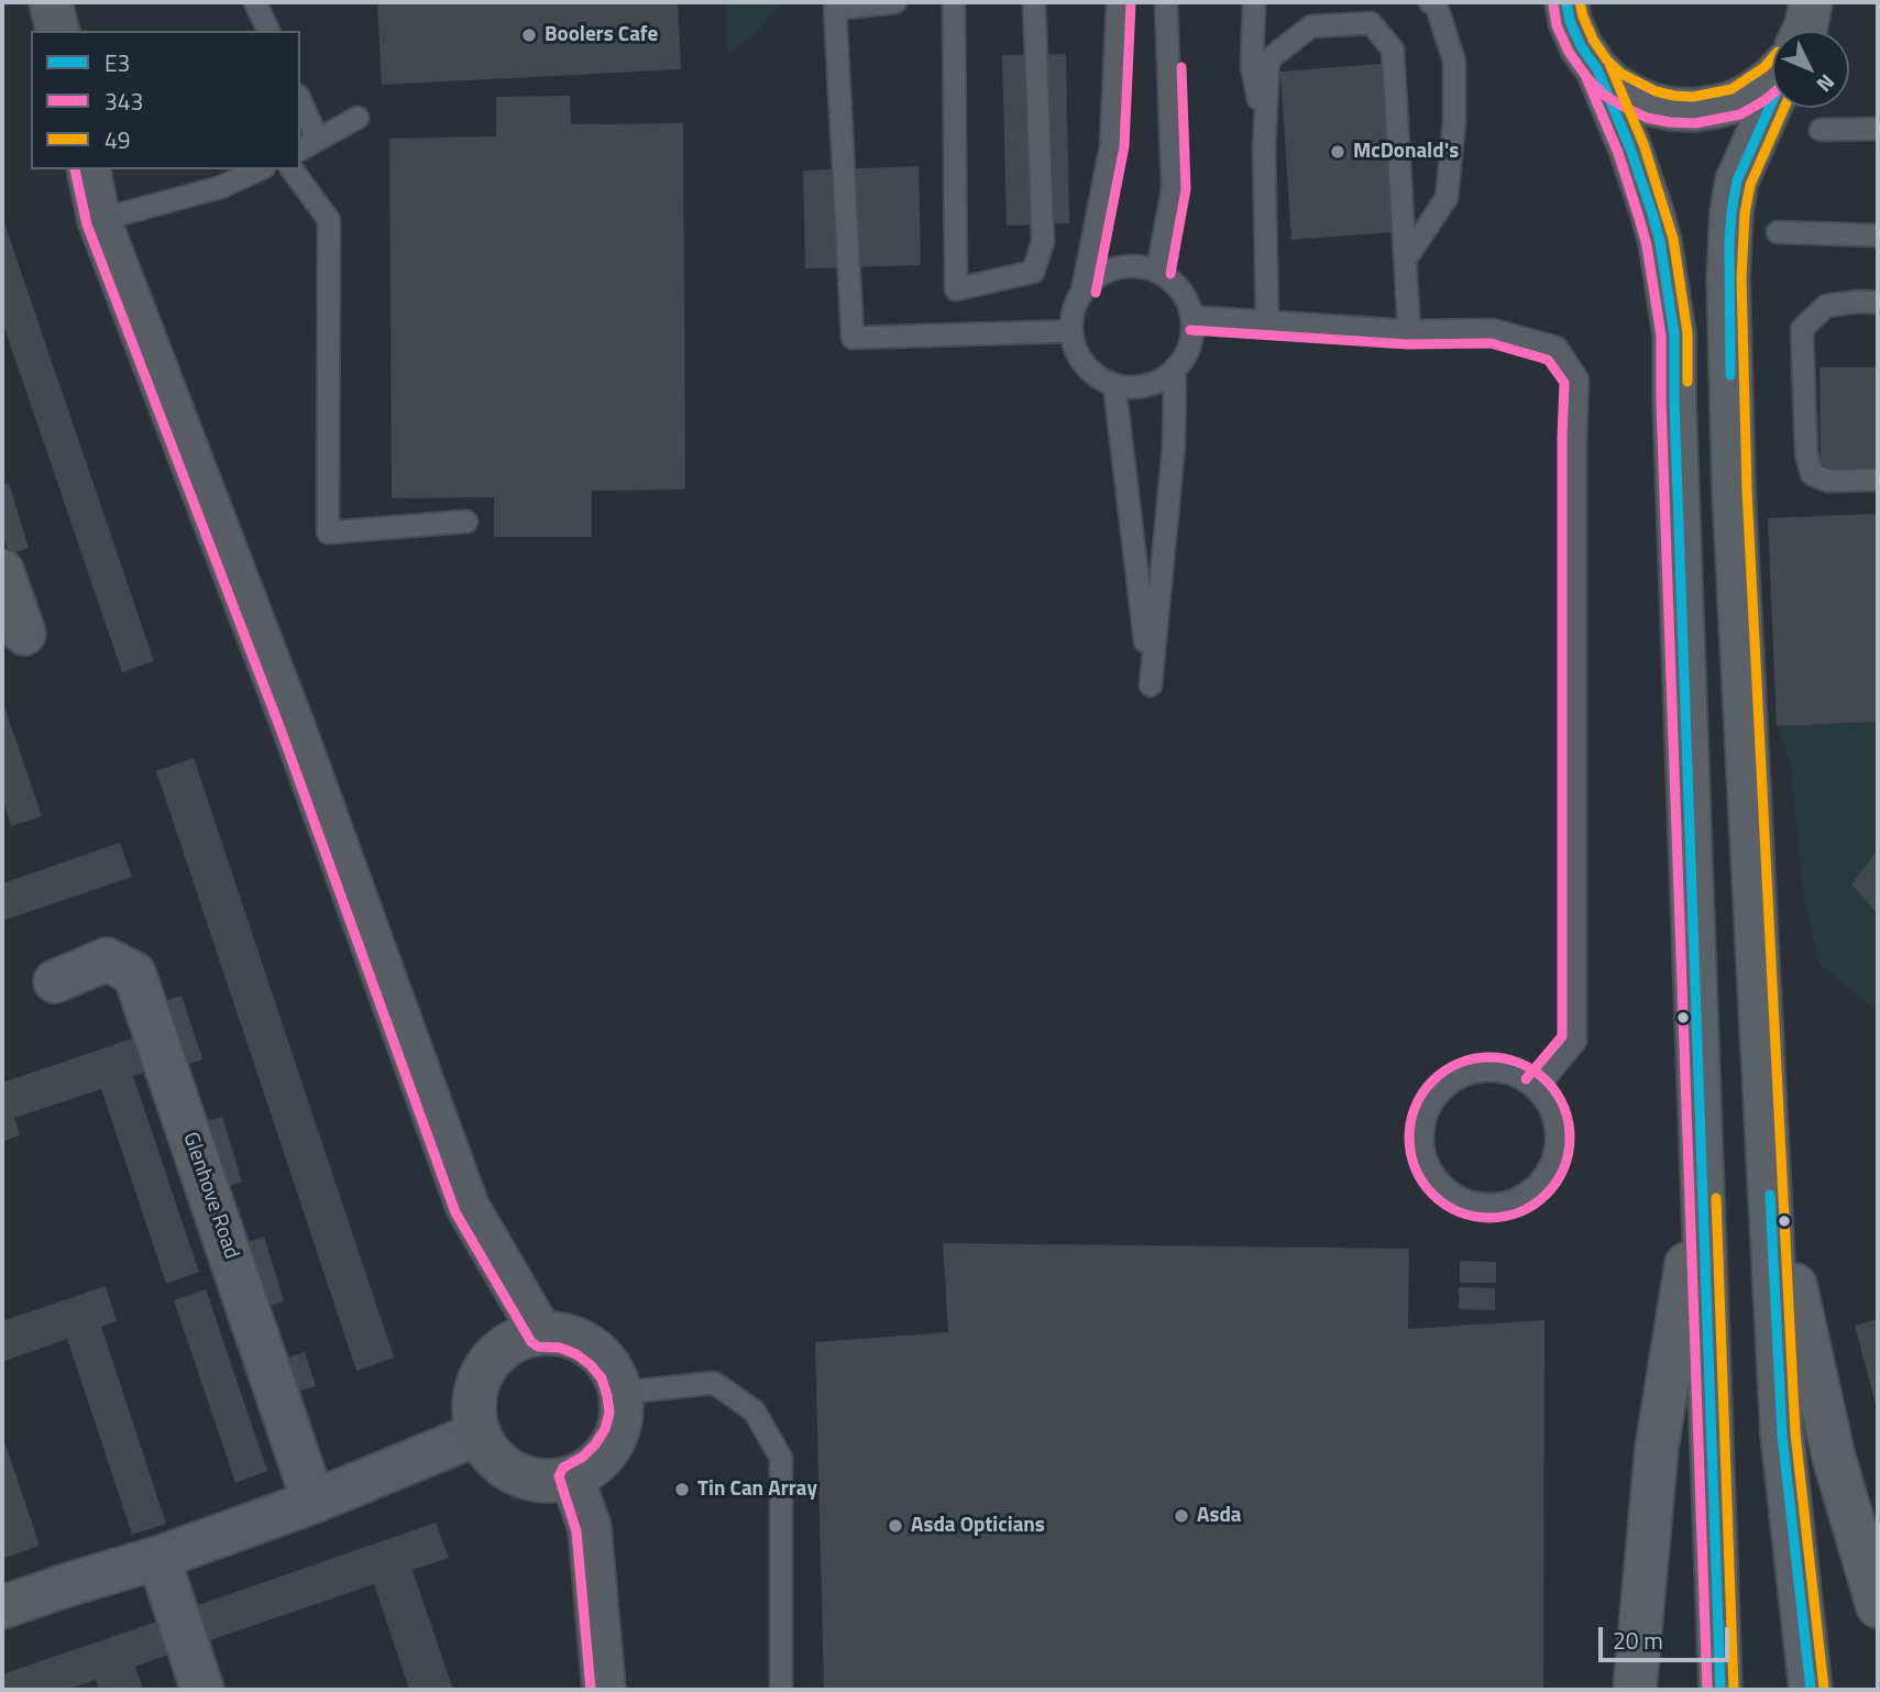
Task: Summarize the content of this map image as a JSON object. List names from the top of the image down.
{
  "streets": {
    "street": ["Glenhove Road"]
  },
  "places": [
    "Boolers Cafe",
    "McDonald's",
    "Tin Can Array",
    "Asda",
    "Asda Opticians"
  ],
  "lines": ["transit line E3", "transit line 49", "transit line 343"],
  "legend": ["E3", "343", "49"],
  "scale_bar": "20 m",
  "north": "bottom right"
}
